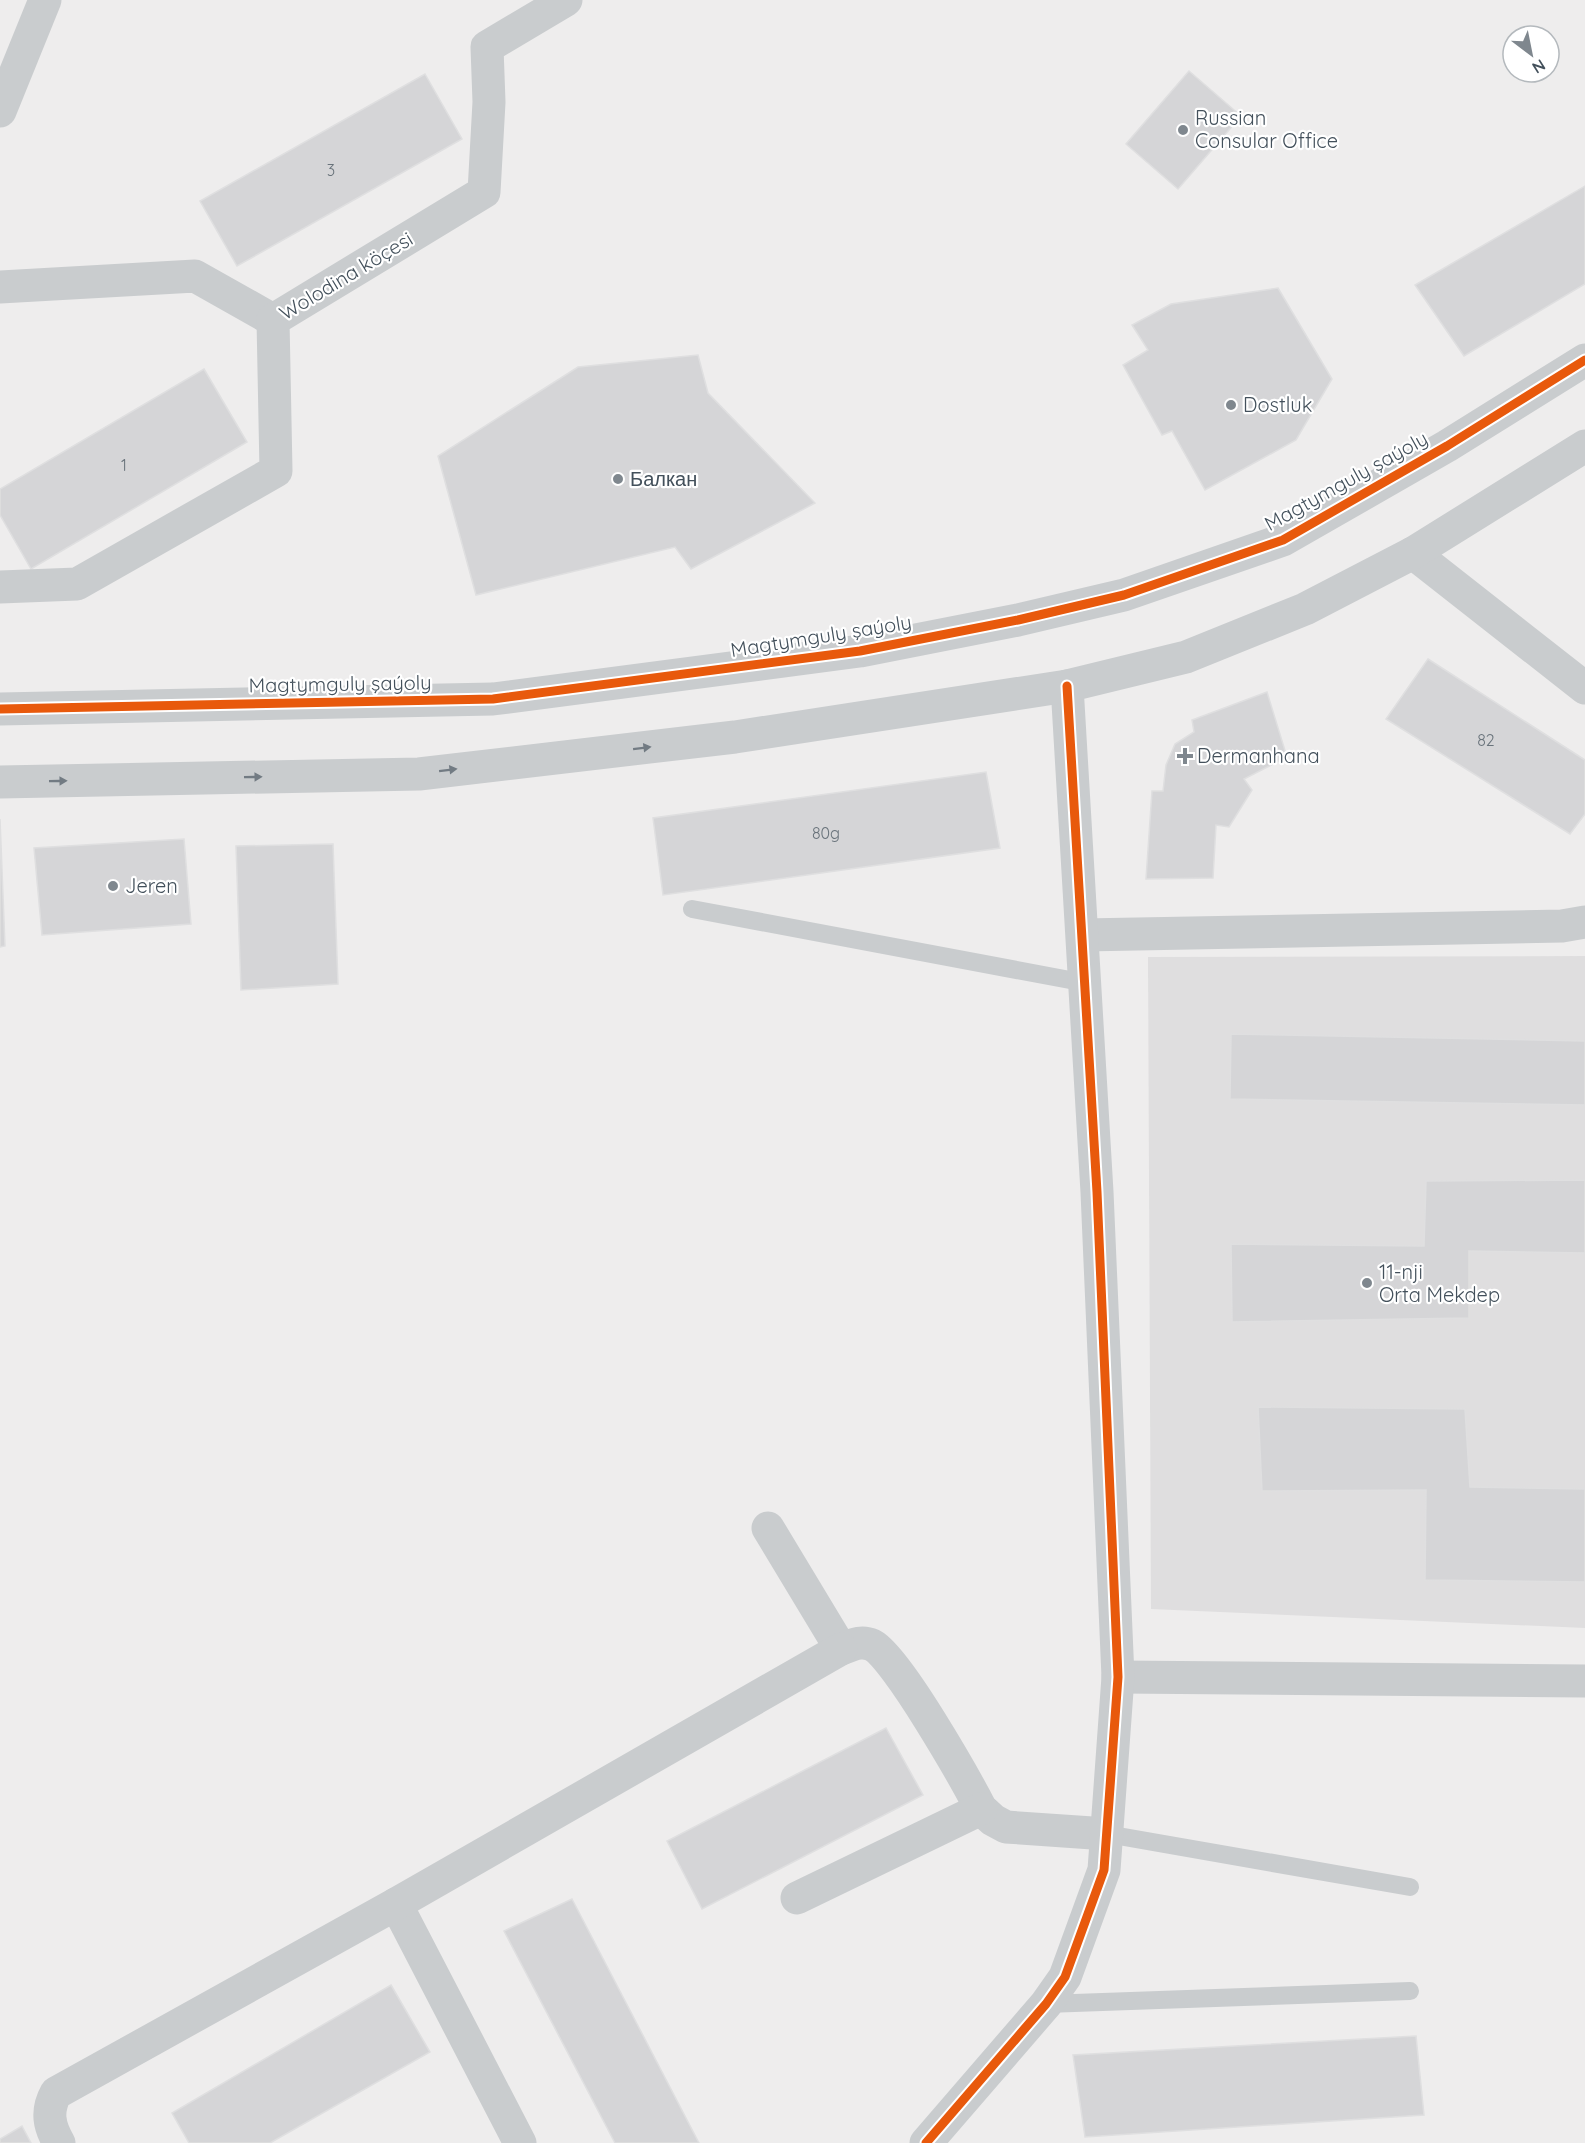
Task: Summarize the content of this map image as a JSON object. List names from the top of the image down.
{
  "streets": {
    "street": ["Wolodina köçesi", "Magtymguly şaýoly"]
  },
  "places": {
    "other": [
      "Russian Consular Office",
      "Dostluk",
      "Балкан",
      "Jeren",
      "11-nji Orta Mekdep"
    ],
    "health": ["Dermanhana"]
  },
  "house_numbers": [
    "3",
    "1",
    "82",
    "80g"
  ],
  "north": "bottom right"
}
